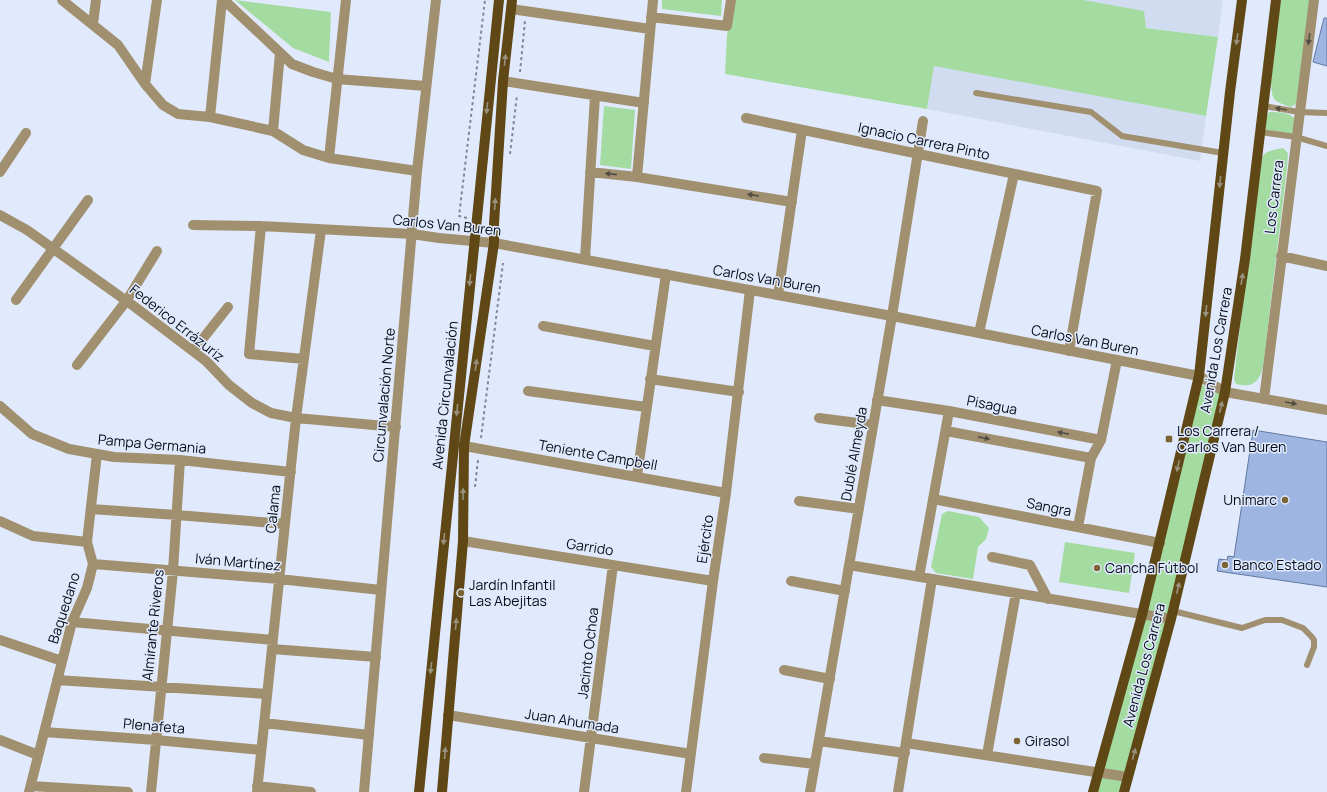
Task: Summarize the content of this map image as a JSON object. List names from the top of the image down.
{
  "streets": {
    "main road": ["Avenida Los Carrera", "Avenida Circunvalación"],
    "street": [
      "Ignacio Carrera Pinto",
      "Los Carrera",
      "Carlos Van Buren",
      "Federico Errázuriz",
      "Circunvalación Norte",
      "Pisagua",
      "Pampa Germania",
      "Dublé Almeyda",
      "Teniente Campbell",
      "Sangra",
      "Calama",
      "Ejército",
      "Garrido",
      "Iván Martínez",
      "Baquedano",
      "Almirante Riveros",
      "Jacinto Ochoa",
      "Juan Ahumada",
      "Plenafeta"
    ]
  },
  "crossings": [
    ["Ignacio Carrera Pinto", "Carlos Van Buren"],
    ["Ignacio Carrera Pinto", "Dublé Almeyda"],
    ["Los Carrera", "Carlos Van Buren"],
    ["Carlos Van Buren", "Avenida Los Carrera"],
    ["Carlos Van Buren", "Circunvalación Norte"],
    ["Carlos Van Buren", "Avenida Circunvalación"],
    ["Carlos Van Buren", "Dublé Almeyda"],
    ["Carlos Van Buren", "Calama"],
    ["Carlos Van Buren", "Ejército"],
    ["Federico Errázuriz", "Circunvalación Norte"],
    ["Federico Errázuriz", "Calama"],
    ["Avenida Los Carrera", "Sangra"],
    ["Circunvalación Norte", "Iván Martínez"],
    ["Avenida Circunvalación", "Teniente Campbell"],
    ["Avenida Circunvalación", "Garrido"],
    ["Avenida Circunvalación", "Juan Ahumada"],
    ["Pisagua", "Dublé Almeyda"],
    ["Pampa Germania", "Calama"],
    ["Pampa Germania", "Baquedano"],
    ["Pampa Germania", "Almirante Riveros"],
    ["Teniente Campbell", "Ejército"],
    ["Calama", "Iván Martínez"],
    ["Calama", "Plenafeta"],
    ["Ejército", "Garrido"],
    ["Ejército", "Juan Ahumada"],
    ["Garrido", "Jacinto Ochoa"],
    ["Iván Martínez", "Baquedano"],
    ["Iván Martínez", "Almirante Riveros"],
    ["Baquedano", "Plenafeta"],
    ["Almirante Riveros", "Plenafeta"],
    ["Jacinto Ochoa", "Juan Ahumada"]
  ],
  "places": {
    "transit": ["Los Carrera / Carlos Van Buren"],
    "other": [
      "Unimarc",
      "Banco Estado",
      "Cancha Fútbol",
      "Jardín Infantil Las Abejitas",
      "Girasol"
    ]
  }
}
